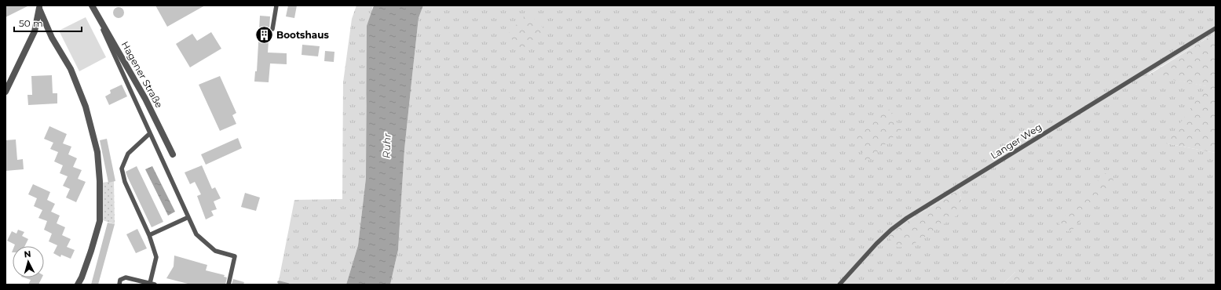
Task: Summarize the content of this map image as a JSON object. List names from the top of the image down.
{
  "streets": {
    "street": ["Hagener Straße"],
    "lane": ["Langer Weg"]
  },
  "water": ["Ruhr"],
  "places": {
    "building": ["Bootshaus"]
  },
  "scale_bar": "50 m",
  "north": "top"
}
